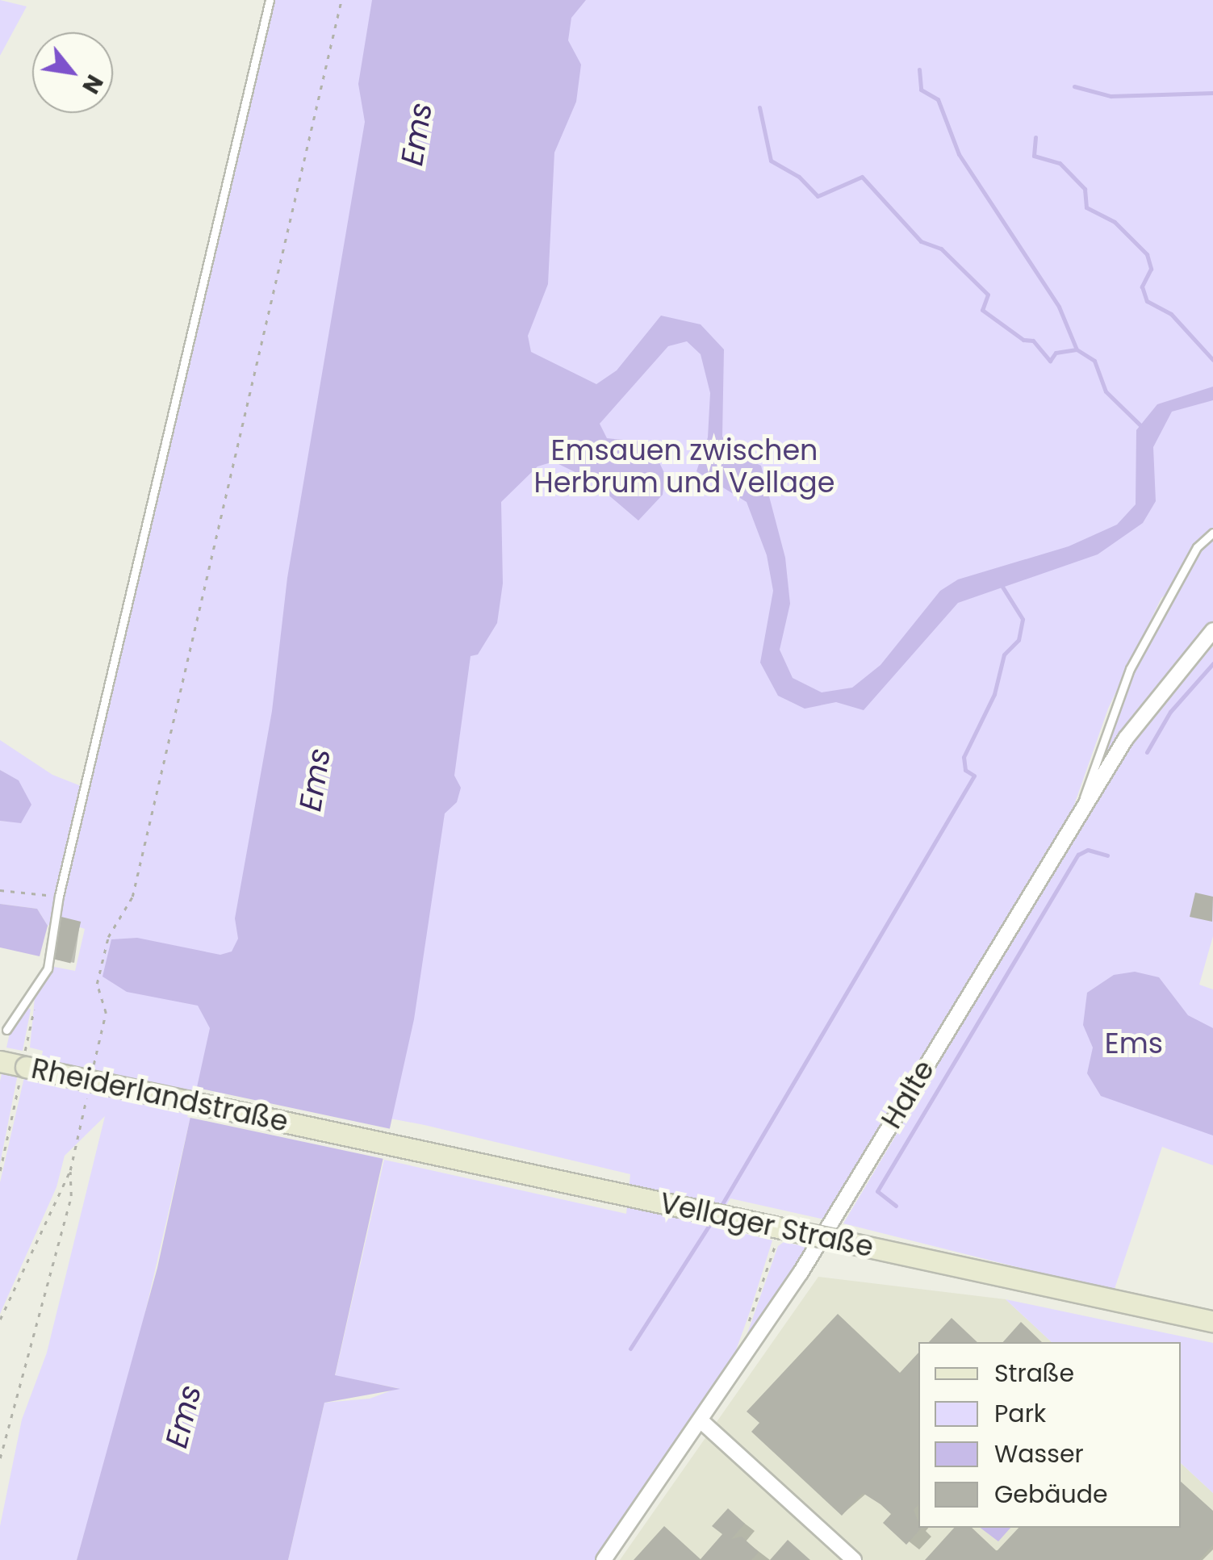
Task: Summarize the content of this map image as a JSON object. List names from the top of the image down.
{
  "streets": {
    "main road": ["Rheiderlandstraße", "Vellager Straße"],
    "street": ["Halte"]
  },
  "crossings": [
    ["Rheiderlandstraße", "Vellager Straße"]
  ],
  "water": ["Ems"],
  "parks": ["Emsauen zwischen Herbrum und Vellage", "Ems"],
  "legend": [
    "Straße",
    "Park",
    "Wasser",
    "Gebäude"
  ],
  "north": "bottom right"
}
